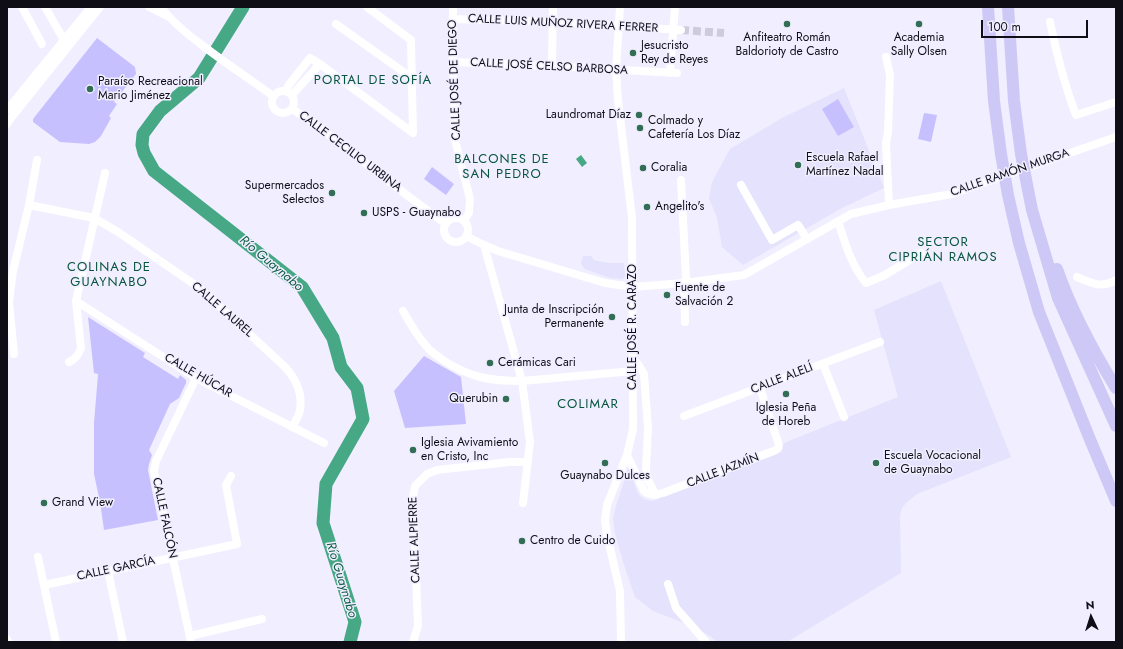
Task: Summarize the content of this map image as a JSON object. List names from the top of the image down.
{
  "streets": {
    "street": [
      "CALLE LUIS MUÑOZ RIVERA FERRER",
      "CALLE JOSÉ CELSO BARBOSA",
      "CALLE JOSÉ DE DIEGO",
      "CALLE CECILIO URBINA",
      "CALLE RAMÓN MURGA",
      "CALLE LAUREL",
      "CALLE JOSÉ R. CARAZO",
      "CALLE HÚCAR",
      "CALLE ALELÍ",
      "CALLE JAZMÍN",
      "CALLE FALCÓN",
      "CALLE ALPIERRE",
      "CALLE GARCÍA"
    ]
  },
  "crossings": [
    ["CALLE LUIS MUÑOZ RIVERA FERRER", "CALLE JOSÉ CELSO BARBOSA"],
    ["CALLE LUIS MUÑOZ RIVERA FERRER", "CALLE JOSÉ DE DIEGO"],
    ["CALLE LUIS MUÑOZ RIVERA FERRER", "CALLE JOSÉ R. CARAZO"],
    ["CALLE JOSÉ CELSO BARBOSA", "CALLE JOSÉ DE DIEGO"],
    ["CALLE JOSÉ CELSO BARBOSA", "CALLE JOSÉ R. CARAZO"],
    ["CALLE JOSÉ DE DIEGO", "CALLE CECILIO URBINA"],
    ["CALLE RAMÓN MURGA", "CALLE JOSÉ R. CARAZO"],
    ["CALLE LAUREL", "CALLE HÚCAR"],
    ["CALLE HÚCAR", "CALLE FALCÓN"],
    ["CALLE ALELÍ", "CALLE JAZMÍN"],
    ["CALLE FALCÓN", "CALLE GARCÍA"]
  ],
  "districts": [
    "PORTAL DE SOFÍA",
    "BALCONES DE SAN PEDRO",
    "SECTOR CIPRIÁN RAMOS",
    "COLINAS DE GUAYNABO",
    "COLIMAR"
  ],
  "water": ["Río Guaynabo"],
  "places": [
    "Anfiteatro Román Baldorioty de Castro",
    "Academia Sally Olsen",
    "Jesucristo Rey de Reyes",
    "Paraíso Recreacional Mario Jiménez",
    "Laundromat Díaz",
    "Colmado y Cafetería Los Díaz",
    "Escuela Rafael Martínez Nadal",
    "Coralia",
    "Supermercados Selectos",
    "Angelito's",
    "USPS - Guaynabo",
    "Fuente de Salvación 2",
    "Junta de Inscripción Permanente",
    "Cerámicas Cari",
    "Iglesia Peña de Horeb",
    "Querubin",
    "Iglesia Avivamiento en Cristo, Inc",
    "Guaynabo Dulces",
    "Escuela Vocacional de Guaynabo",
    "Grand View",
    "Centro de Cuido"
  ],
  "scale_bar": "100 m",
  "north": "top"
}
